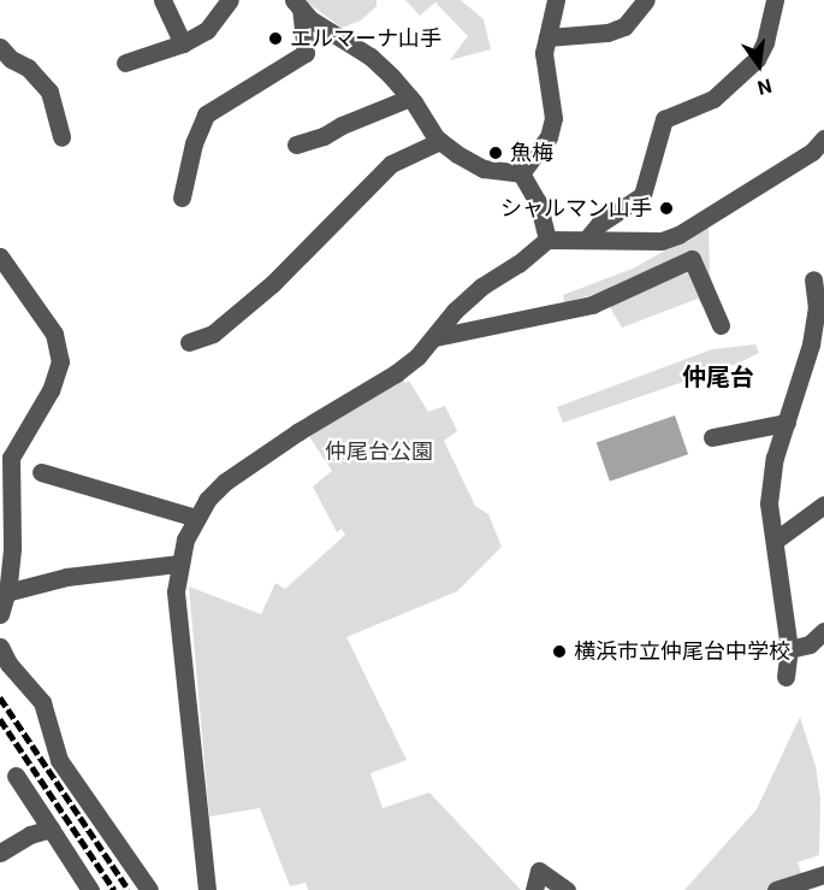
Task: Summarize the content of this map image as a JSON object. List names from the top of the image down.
{
  "districts": ["仲尾台"],
  "parks": ["仲尾台公園"],
  "places": [
    "エルマーナ山手",
    "魚梅",
    "シャルマン山手",
    "横浜市立仲尾台中学校"
  ],
  "north": "bottom"
}
